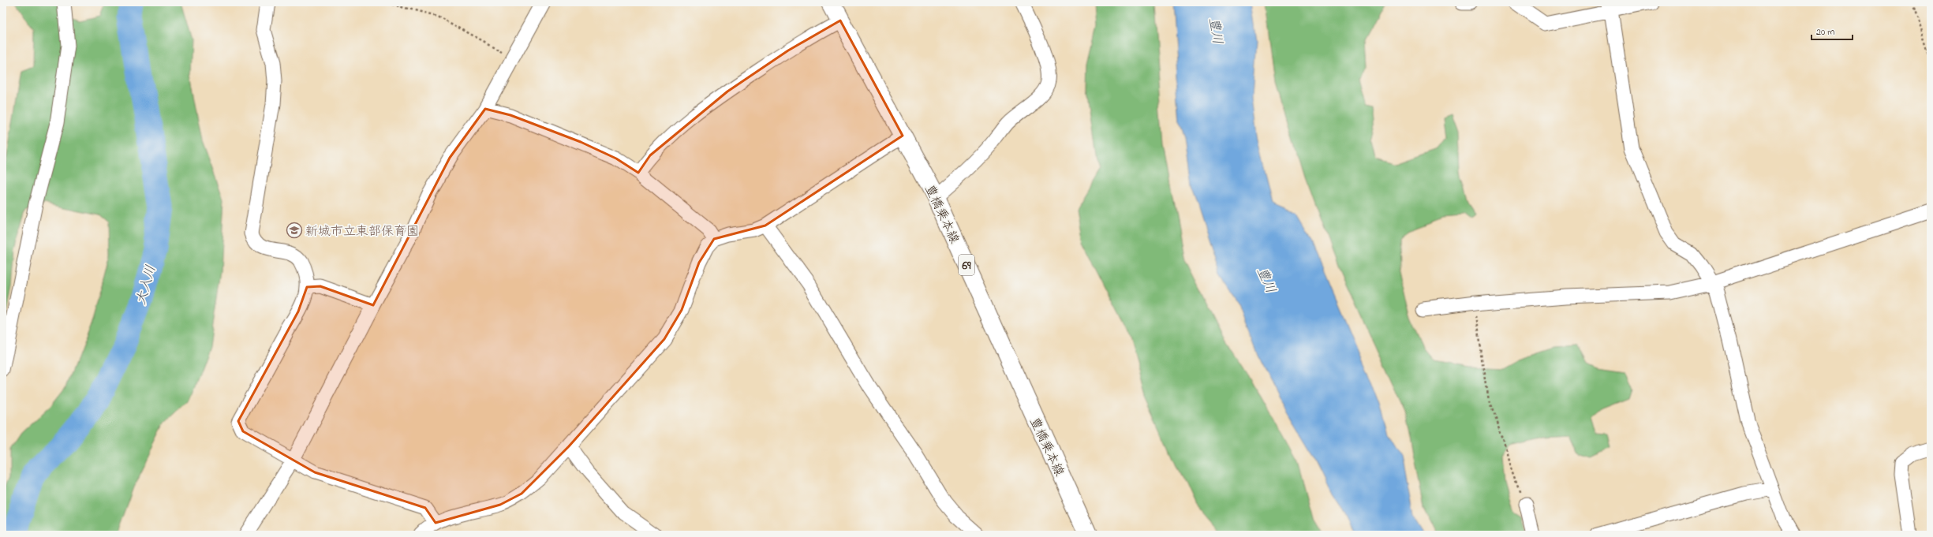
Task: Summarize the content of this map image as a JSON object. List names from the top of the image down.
{
  "streets": {
    "main road": ["豊橋乗本線", "69"]
  },
  "water": ["豊川", "大入川"],
  "places": {
    "school or university": ["新城市立東部保育園"]
  },
  "scale_bar": "20 m"
}
